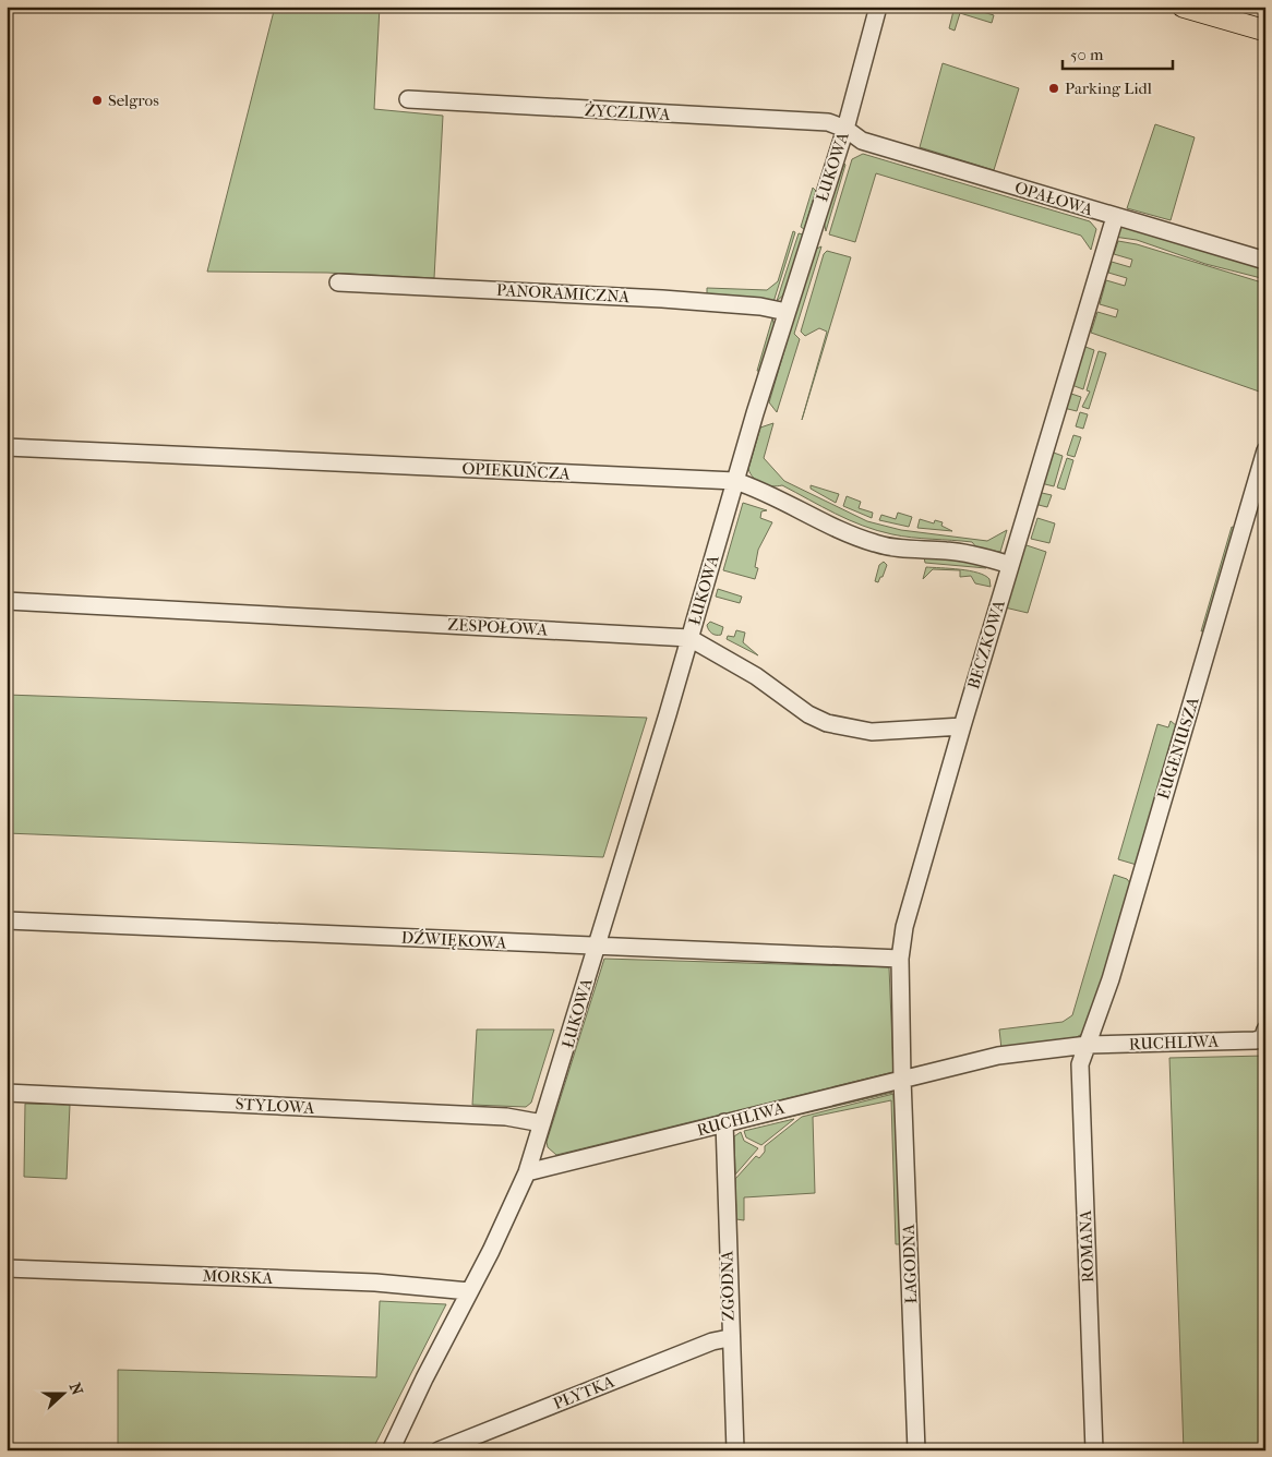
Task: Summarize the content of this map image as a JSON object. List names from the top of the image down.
{
  "streets": {
    "street": [
      "ŻYCZLIWA",
      "ŁUKOWA",
      "OPAŁOWA",
      "PANORAMICZNA",
      "OPIEKUŃCZA",
      "ZESPOŁOWA",
      "BECZKOWA",
      "EUGENIUSZA",
      "DŹWIĘKOWA",
      "RUCHLIWA",
      "STYLOWA",
      "ROMANA",
      "ŁAGODNA",
      "MORSKA",
      "ZGODNA",
      "PŁYTKA"
    ]
  },
  "crossings": [
    ["ŻYCZLIWA", "ŁUKOWA"],
    ["ŻYCZLIWA", "OPAŁOWA"],
    ["ŁUKOWA", "OPAŁOWA"],
    ["ŁUKOWA", "PANORAMICZNA"],
    ["ŁUKOWA", "OPIEKUŃCZA"],
    ["ŁUKOWA", "ZESPOŁOWA"],
    ["ŁUKOWA", "DŹWIĘKOWA"],
    ["ŁUKOWA", "RUCHLIWA"],
    ["ŁUKOWA", "STYLOWA"],
    ["OPAŁOWA", "BECZKOWA"],
    ["OPIEKUŃCZA", "BECZKOWA"],
    ["ZESPOŁOWA", "BECZKOWA"],
    ["BECZKOWA", "DŹWIĘKOWA"],
    ["BECZKOWA", "RUCHLIWA"],
    ["BECZKOWA", "ŁAGODNA"],
    ["EUGENIUSZA", "RUCHLIWA"],
    ["EUGENIUSZA", "ROMANA"],
    ["RUCHLIWA", "ROMANA"],
    ["RUCHLIWA", "ŁAGODNA"],
    ["RUCHLIWA", "ZGODNA"],
    ["ZGODNA", "PŁYTKA"]
  ],
  "places": ["Parking Lidl", "Selgros"],
  "scale_bar": "50 m",
  "north": "right"
}
